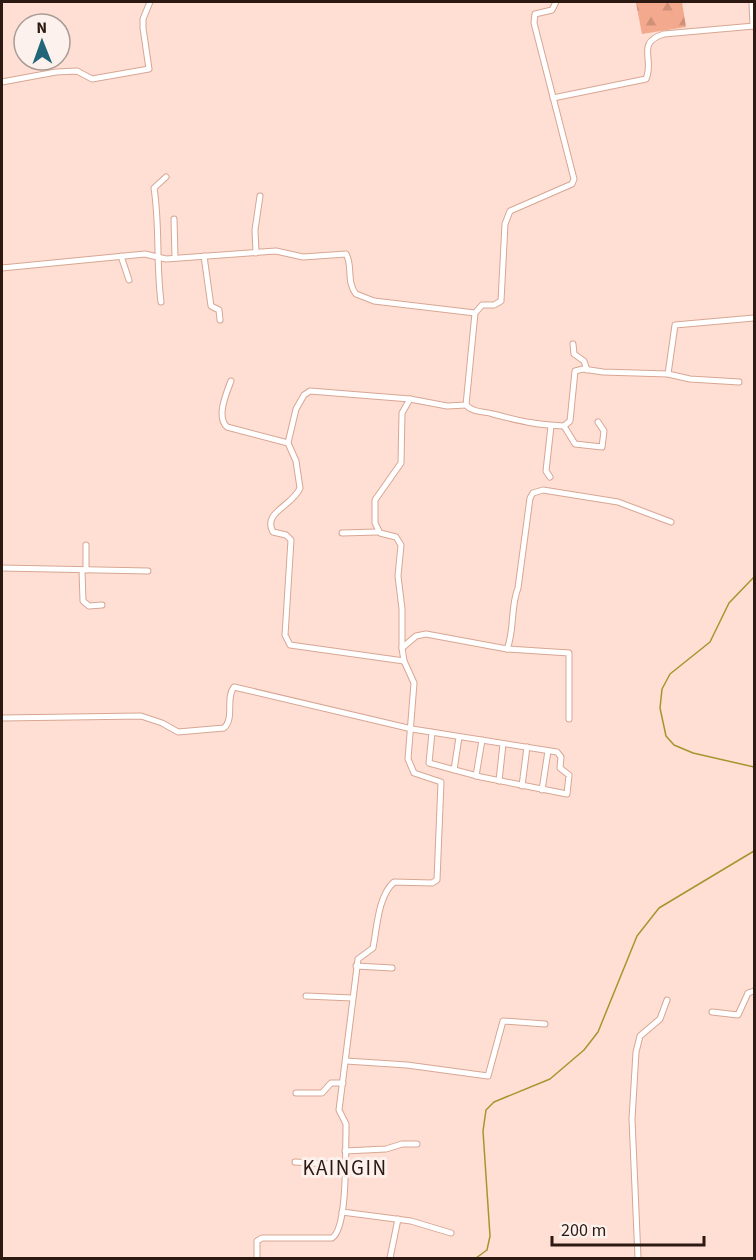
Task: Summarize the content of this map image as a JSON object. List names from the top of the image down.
{
  "districts": ["KAINGIN"],
  "scale_bar": "200 m",
  "north": "top"
}
